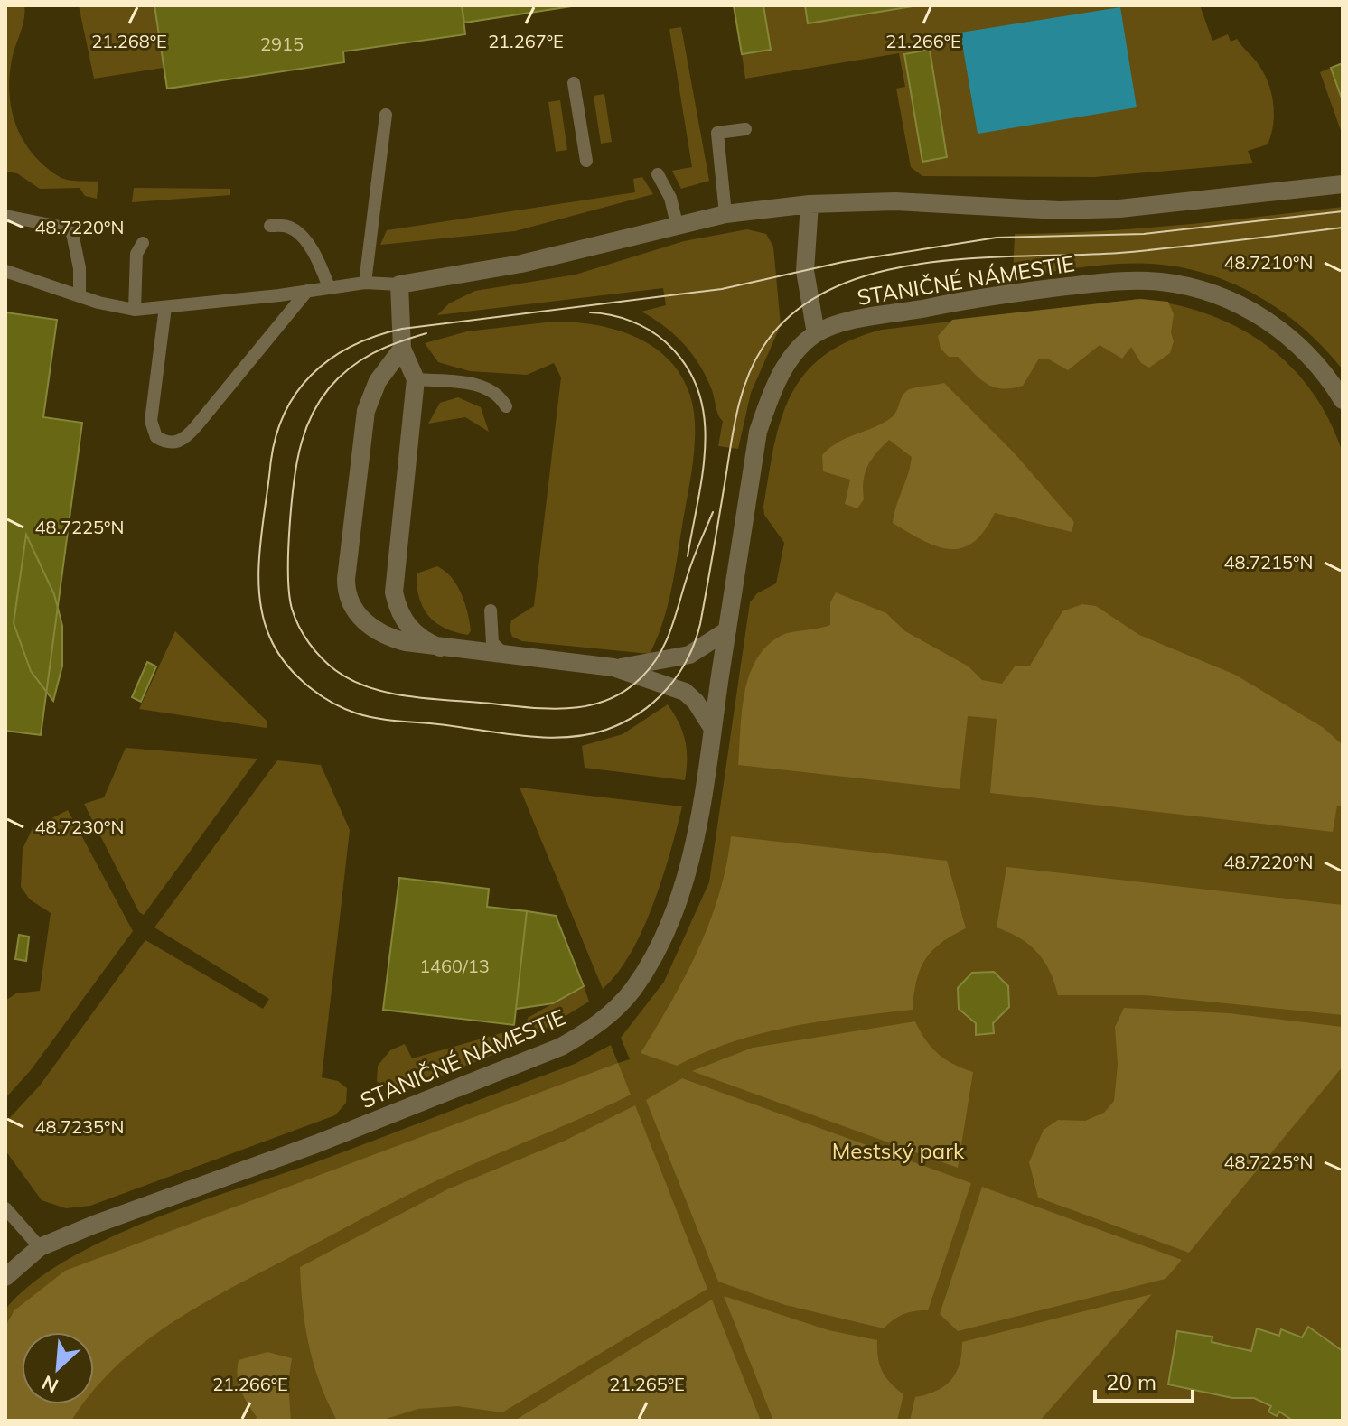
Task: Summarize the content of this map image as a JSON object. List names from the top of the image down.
{
  "streets": {
    "street": ["STANIČNÉ NÁMESTIE"]
  },
  "parks": ["Mestský park"],
  "house_numbers": ["2915", "1460/13"],
  "scale_bar": "20 m",
  "north": "bottom left",
  "coordinates": [
    "21.268°E",
    "21.267°E",
    "21.266°E",
    "48.7220°N",
    "48.7210°N",
    "48.7225°N",
    "48.7215°N",
    "48.7230°N",
    "48.7235°N",
    "21.265°E"
  ]
}
